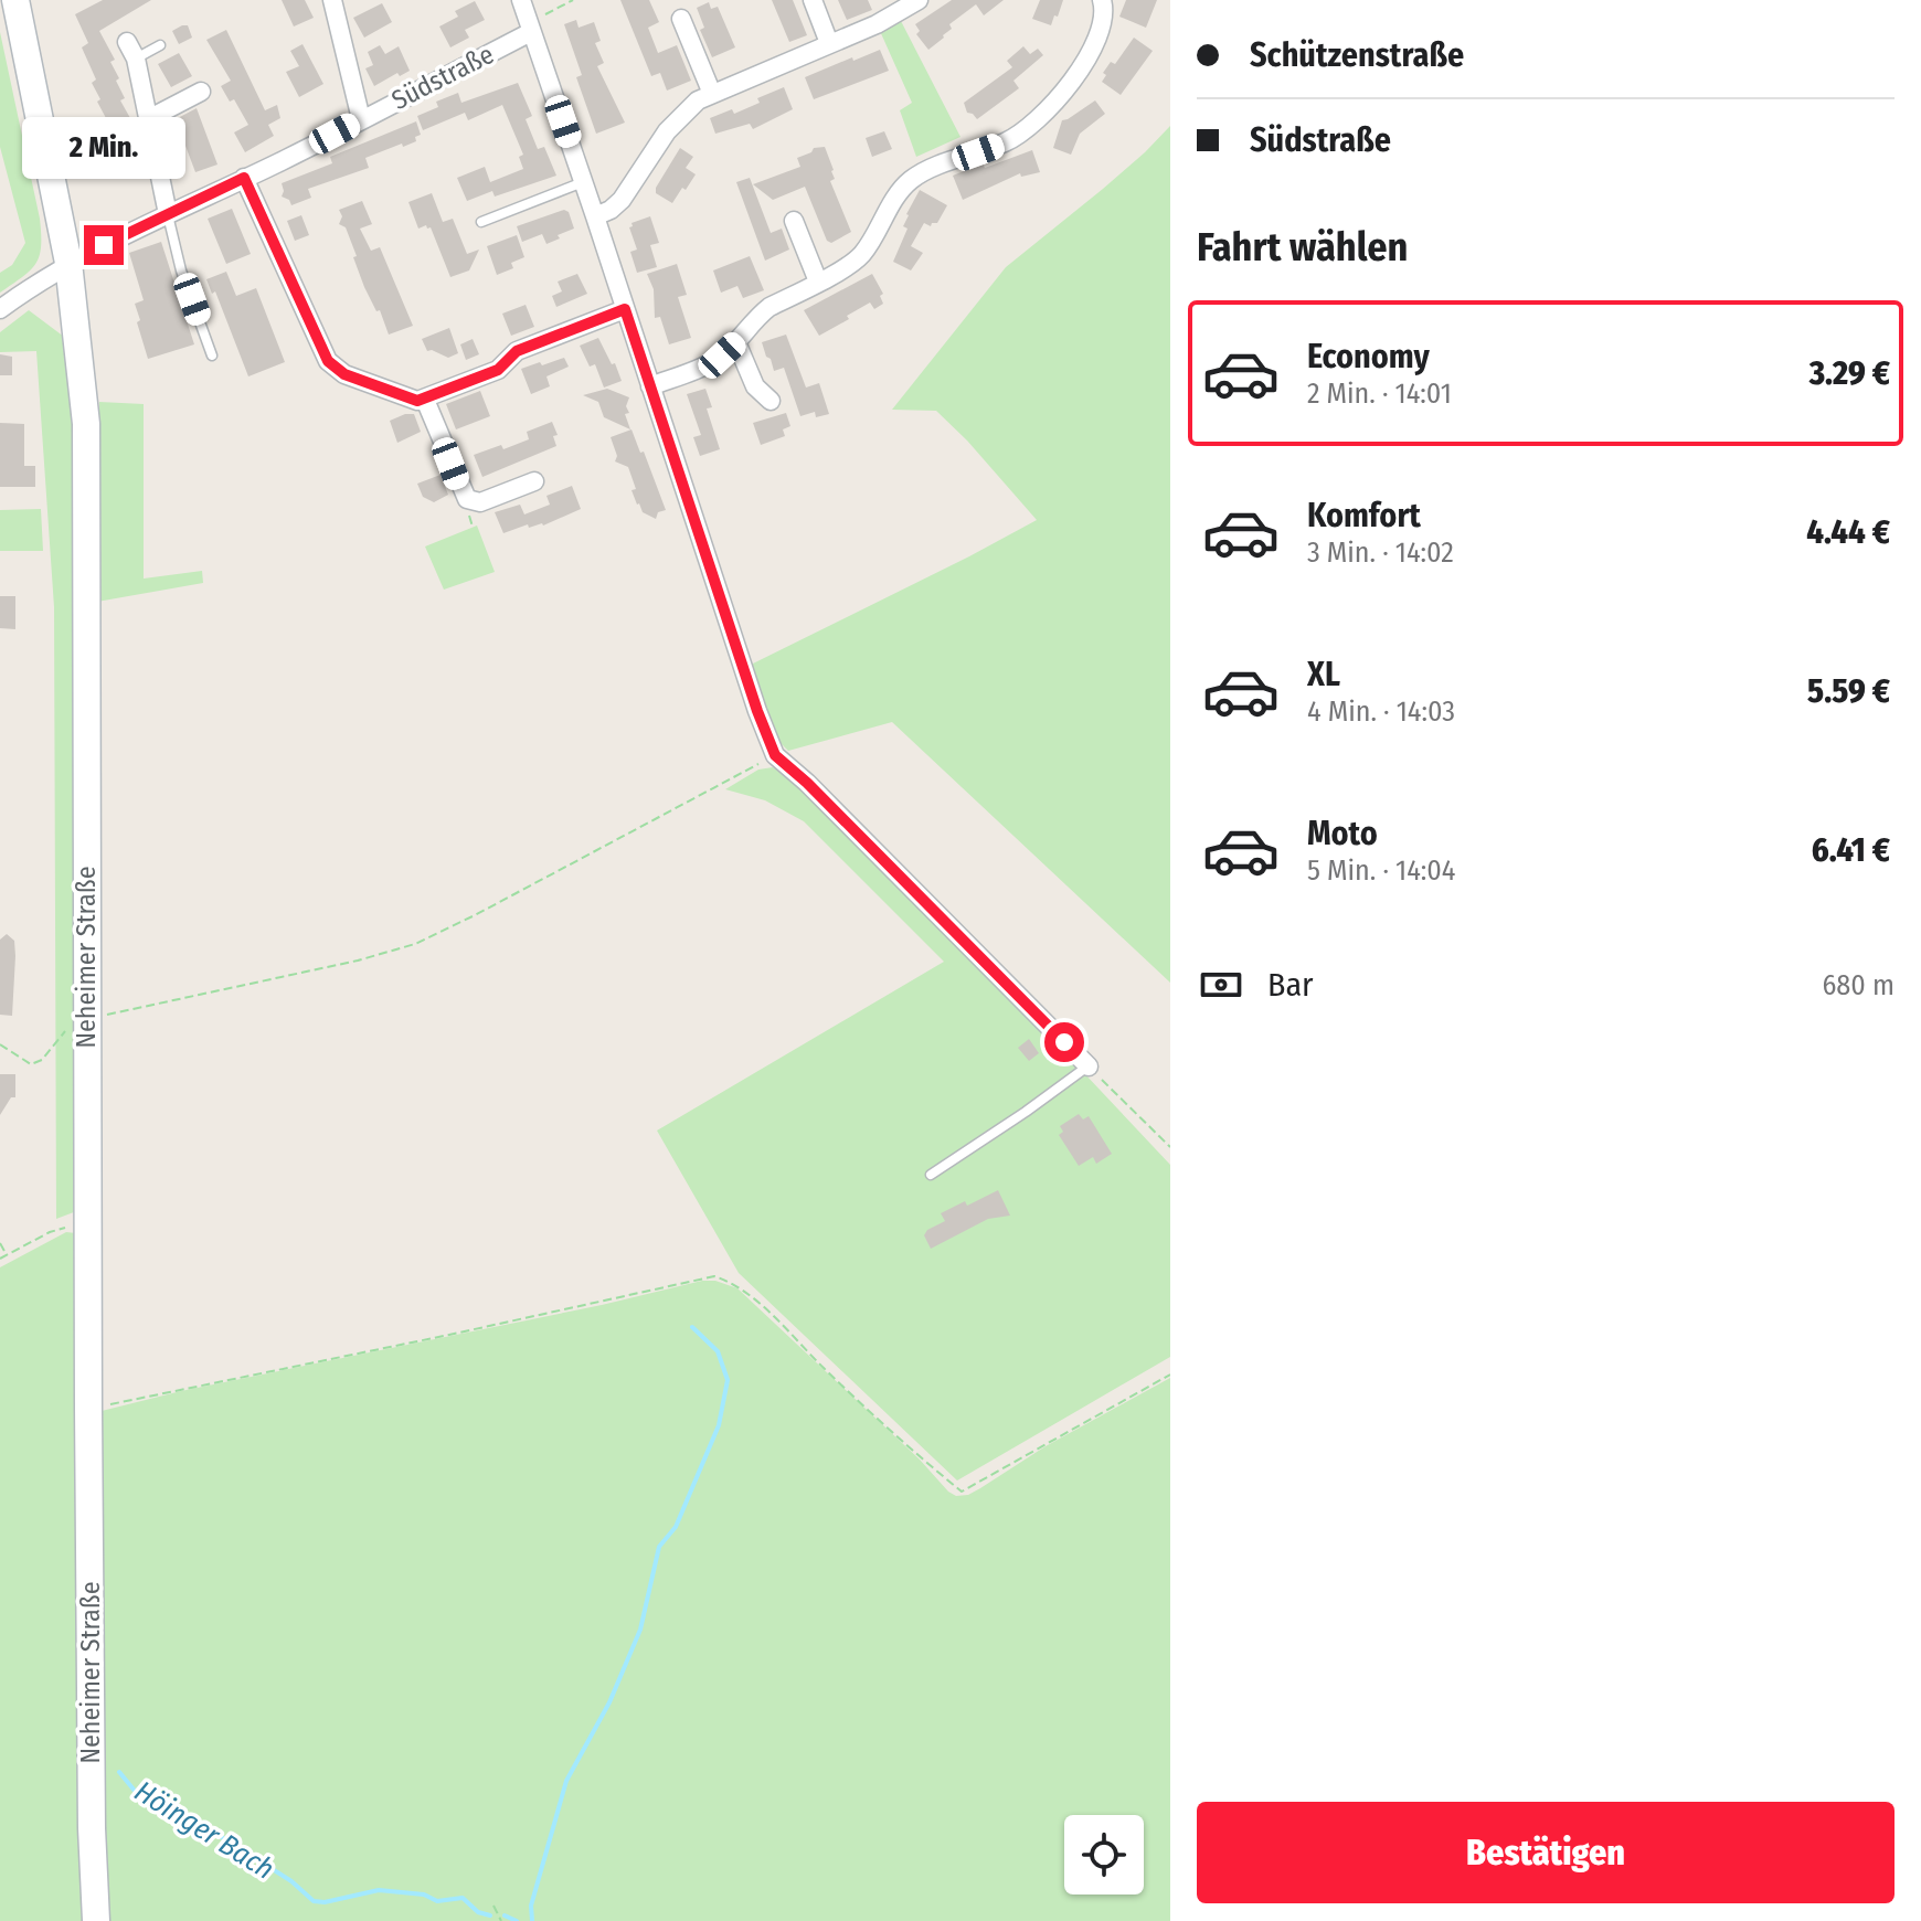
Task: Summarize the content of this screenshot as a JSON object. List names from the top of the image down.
{
  "streets": {
    "main road": ["Neheimer Straße"],
    "street": ["Südstraße"]
  },
  "crossings": [
    ["Südstraße", "Neheimer Straße"]
  ],
  "water": ["Höinger Bach"],
  "page": {
    "banner": ["Schützenstraße", "Südstraße"],
    "bubble": "2 Min.",
    "heading": "Fahrt wählen",
    "list": [
      {
        "name": "Economy",
        "note": "2 Min. · 14:01",
        "value": "3.29 €"
      },
      {
        "name": "Komfort",
        "note": "3 Min. · 14:02",
        "value": "4.44 €"
      },
      {
        "name": "XL",
        "note": "4 Min. · 14:03",
        "value": "5.59 €"
      },
      {
        "name": "Moto",
        "note": "5 Min. · 14:04",
        "value": "6.41 €"
      }
    ],
    "pay": ["Bar", "680 m"],
    "buttons": "Bestätigen"
  }
}
